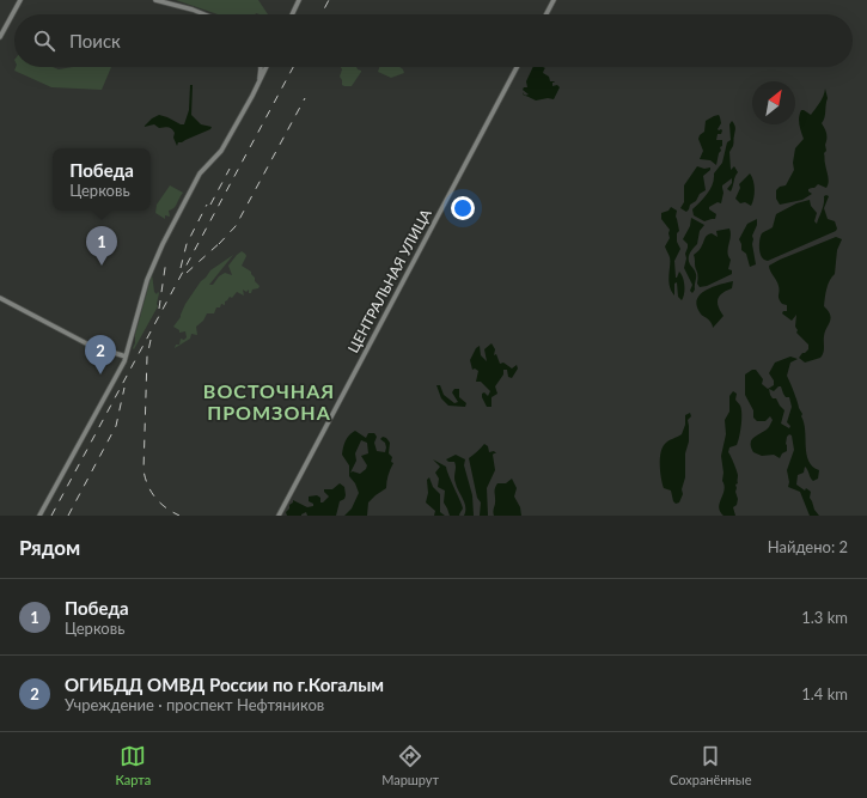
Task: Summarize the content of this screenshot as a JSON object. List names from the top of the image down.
{
  "streets": {
    "main road": ["ЦЕНТРАЛЬНАЯ УЛИЦА"]
  },
  "districts": ["ВОСТОЧНАЯ ПРОМЗОНА"],
  "north": "top right",
  "page": {
    "search": "Поиск",
    "popup": ["Победа", "Церковь"],
    "pins": ["1", "2"],
    "heading": ["Рядом", "Найдено: 2"],
    "list": [
      {
        "mark": "1",
        "name": "Победа",
        "note": "Церковь",
        "value": "1.3 km"
      },
      {
        "mark": "2",
        "name": "ОГИБДД ОМВД России по г.Когалым",
        "note": "Учреждение · проспект Нефтяников",
        "value": "1.4 km"
      }
    ],
    "nav": ["Карта", "Маршрут", "Сохранённые"]
  }
}
